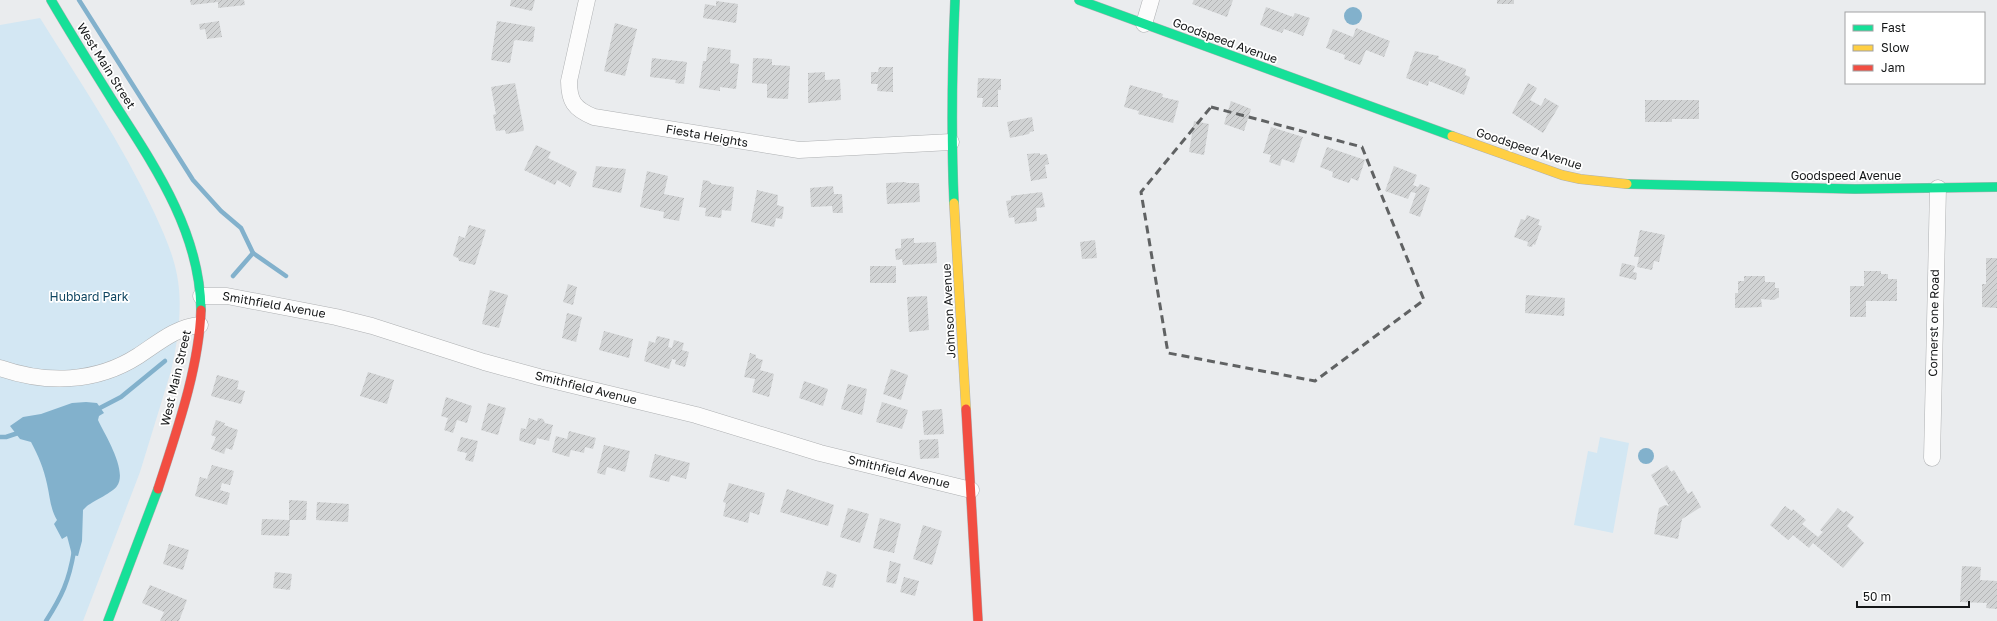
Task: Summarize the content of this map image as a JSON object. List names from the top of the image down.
{
  "streets": {
    "street": [
      "Goodspeed Avenue",
      "West Main Street",
      "Fiesta Heights",
      "Smithfield Avenue",
      "Johnson Avenue",
      "Cornerst one Road"
    ]
  },
  "crossings": [
    ["Goodspeed Avenue", "Cornerst one Road"],
    ["West Main Street", "Smithfield Avenue"],
    ["Fiesta Heights", "Johnson Avenue"],
    ["Smithfield Avenue", "Johnson Avenue"]
  ],
  "parks": ["Hubbard Park"],
  "legend": ["Fast", "Slow", "Jam"],
  "scale_bar": "50 m"
}
